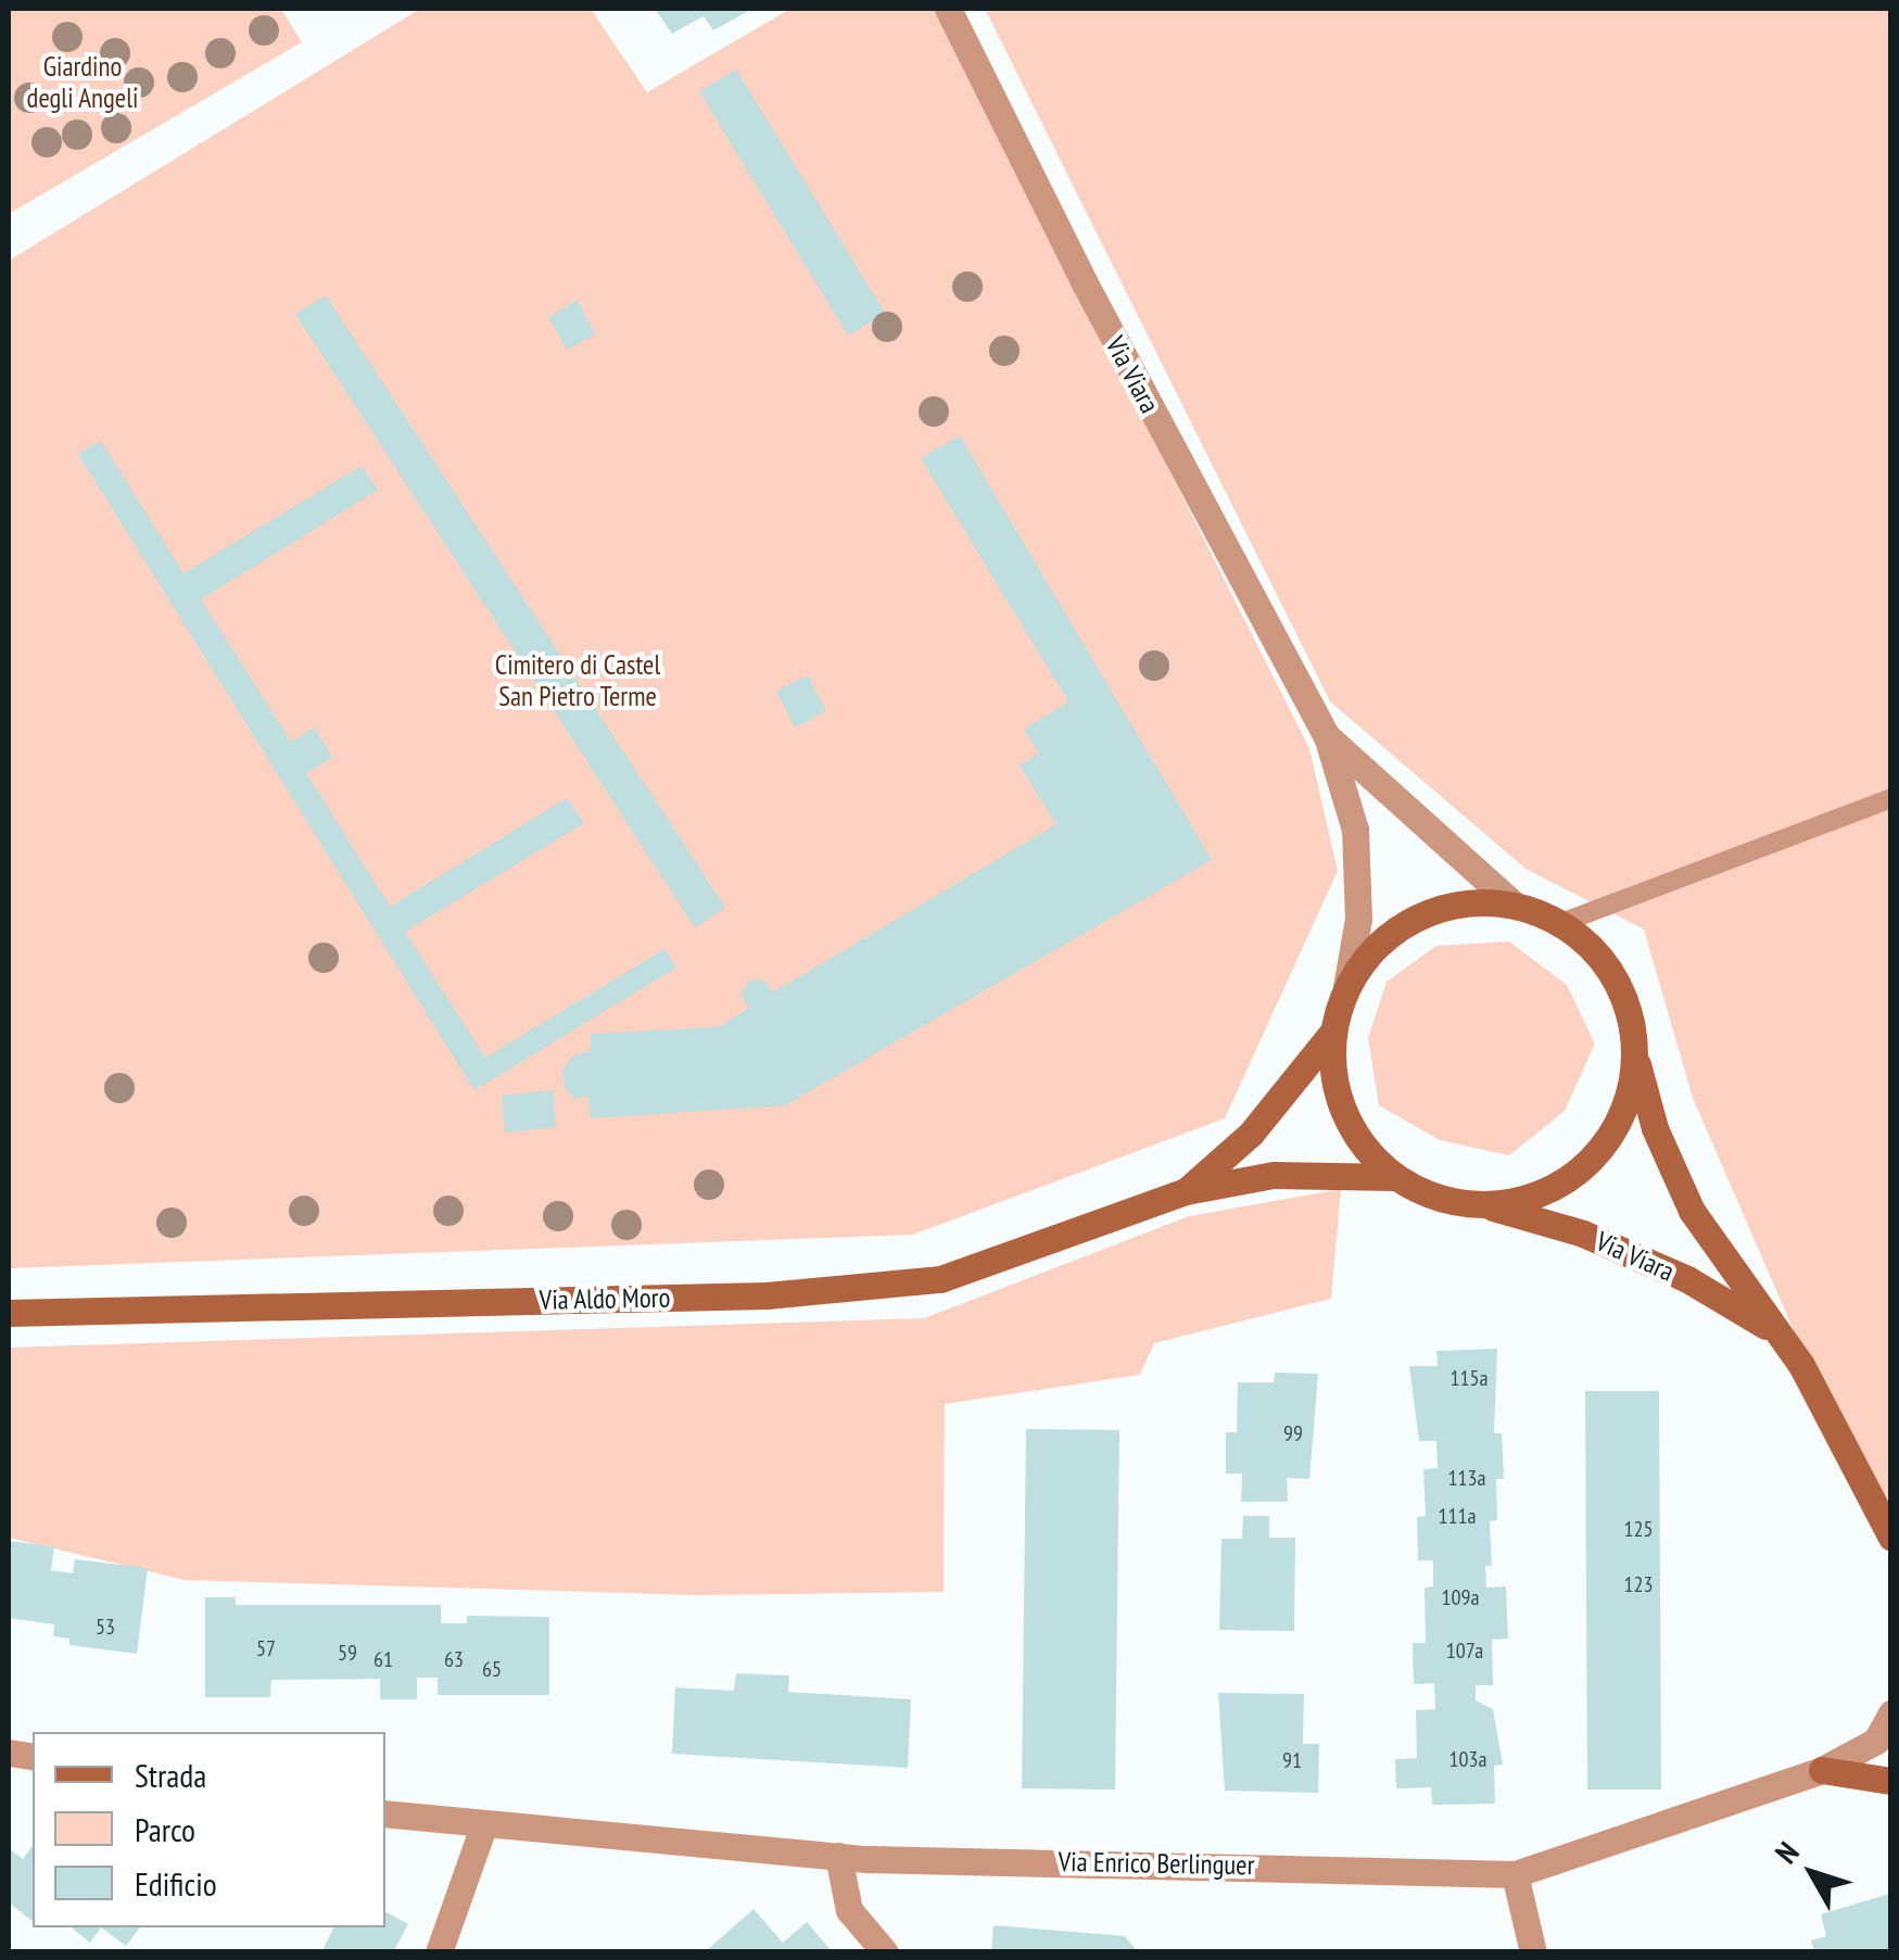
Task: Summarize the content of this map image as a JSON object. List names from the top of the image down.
{
  "streets": {
    "main road": ["Via Viara", "Via Aldo Moro"],
    "street": ["Via Enrico Berlinguer"]
  },
  "crossings": [
    ["Via Viara", "Via Aldo Moro"]
  ],
  "parks": ["Giardino degli Angeli", "Cimitero di Castel San Pietro Terme"],
  "house_numbers": [
    "115a",
    "99",
    "113a",
    "111a",
    "125",
    "123",
    "109a",
    "53",
    "57",
    "107a",
    "59",
    "61",
    "63",
    "65",
    "103a",
    "91"
  ],
  "legend": ["Strada", "Parco", "Edificio"],
  "north": "top left"
}
